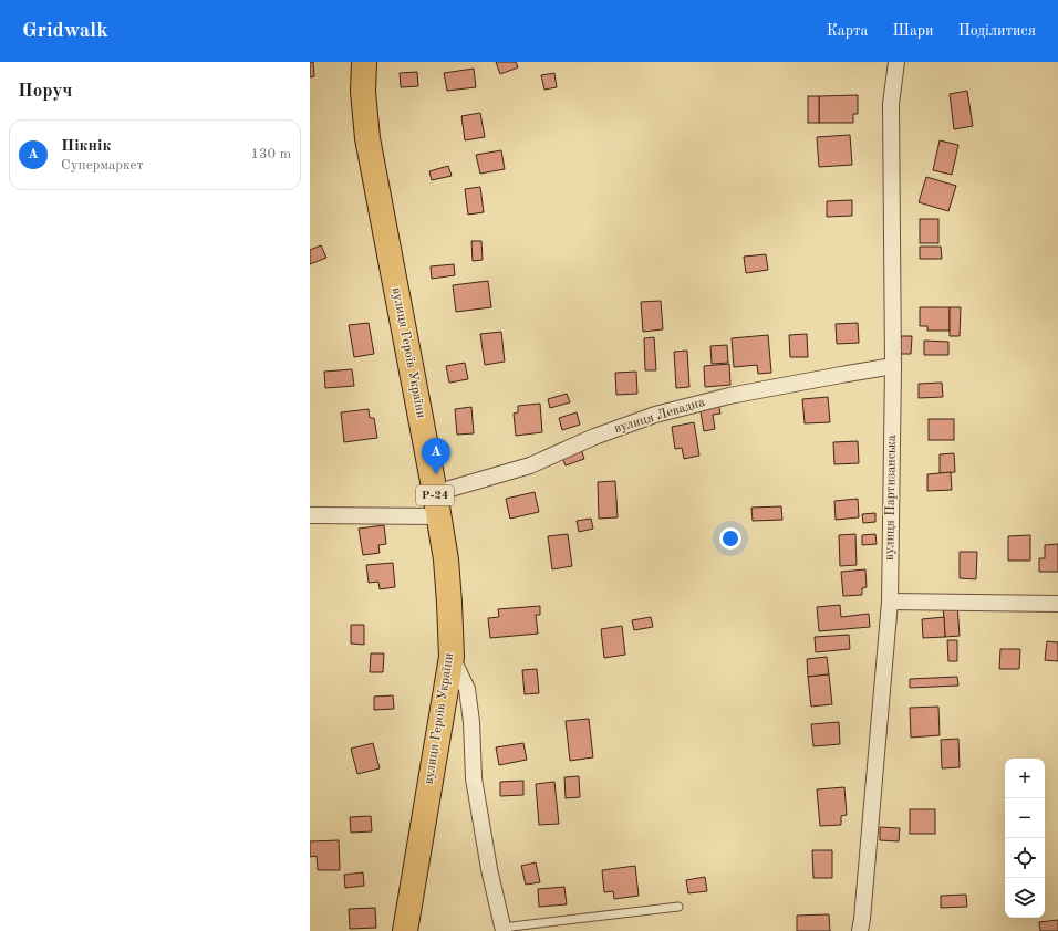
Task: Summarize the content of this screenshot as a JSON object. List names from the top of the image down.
{
  "streets": {
    "main road": ["вулиця Героїв України", "Р-24"],
    "street": ["вулиця Левадна", "вулиця Партизанська"]
  },
  "crossings": [
    ["вулиця Героїв України", "вулиця Левадна"],
    ["вулиця Левадна", "вулиця Партизанська"]
  ],
  "page": {
    "header": "Gridwalk",
    "nav": ["Карта", "Шари", "Поділитися"],
    "heading": "Поруч",
    "list": [
      {
        "mark": "A",
        "name": "Пікнік",
        "note": "Супермаркет",
        "value": "130 m"
      }
    ],
    "pins": "A",
    "map_buttons": ["+", "−"]
  }
}
